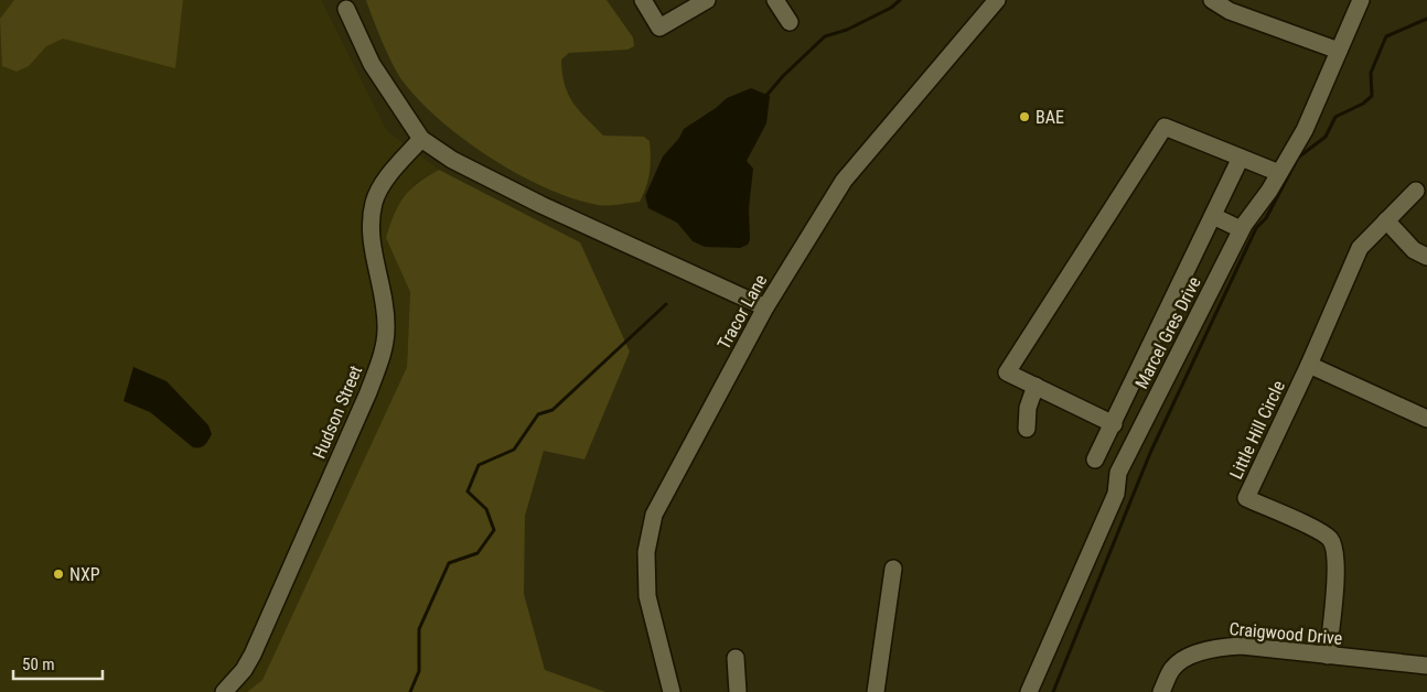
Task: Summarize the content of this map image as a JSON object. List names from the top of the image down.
{
  "streets": {
    "street": [
      "Tracor Lane",
      "Marcel Gres Drive",
      "Hudson Street",
      "Little Hill Circle",
      "Craigwood Drive"
    ]
  },
  "crossings": [
    ["Little Hill Circle", "Craigwood Drive"]
  ],
  "places": ["BAE", "NXP"],
  "scale_bar": "50 m"
}
